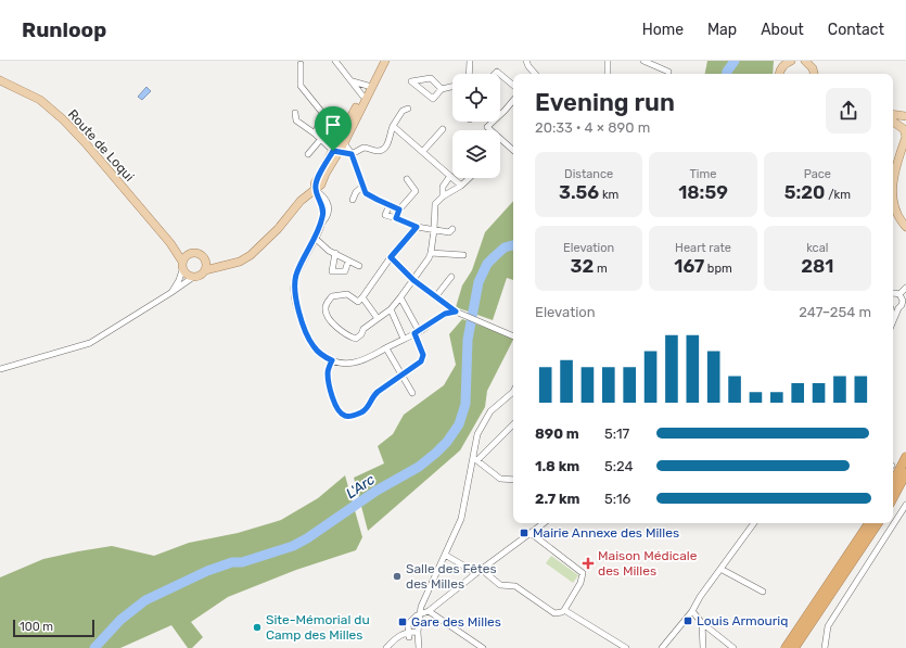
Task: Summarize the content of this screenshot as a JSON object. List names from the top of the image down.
{
  "streets": {
    "main road": ["Route de Loqui"]
  },
  "water": ["L'Arc"],
  "places": {
    "transit": ["Mairie Annexe des Milles", "Louis Armouriq", "Gare des Milles"],
    "health": ["Maison Médicale des Milles"],
    "other": ["Salle des Fêtes des Milles", "Site-Mémorial du Camp des Milles"]
  },
  "scale_bar": "100 m",
  "page": {
    "header": "Runloop",
    "nav": [
      "Home",
      "Map",
      "About",
      "Contact"
    ],
    "heading": ["Evening run", "20:33 · 4 × 890 m"],
    "stats": [
      ["Distance", "3.56 km"],
      ["Time", "18:59"],
      ["Pace", "5:20 /km"],
      ["Elevation", "32 m"],
      ["Heart rate", "167 bpm"],
      ["kcal", "281"]
    ],
    "chart": ["Elevation", "247–254 m"],
    "list": [
      {
        "name": "890 m",
        "note": "5:17"
      },
      {
        "name": "1.8 km",
        "note": "5:24"
      },
      {
        "name": "2.7 km",
        "note": "5:16"
      }
    ],
    "scale": "100 m"
  }
}
